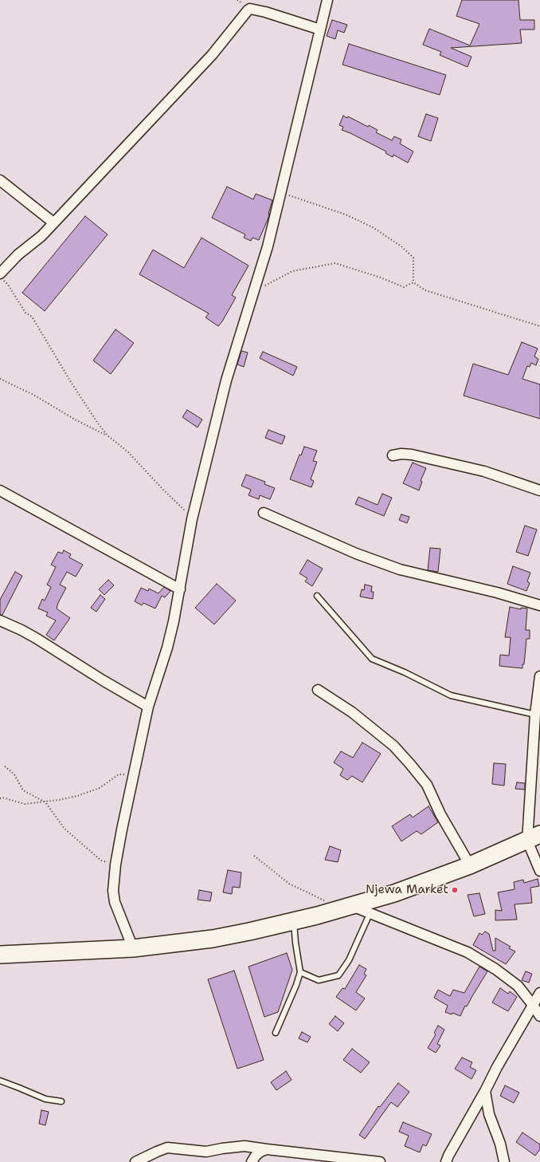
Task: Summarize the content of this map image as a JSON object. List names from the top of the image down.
{
  "places": ["Njewa Market"]
}
